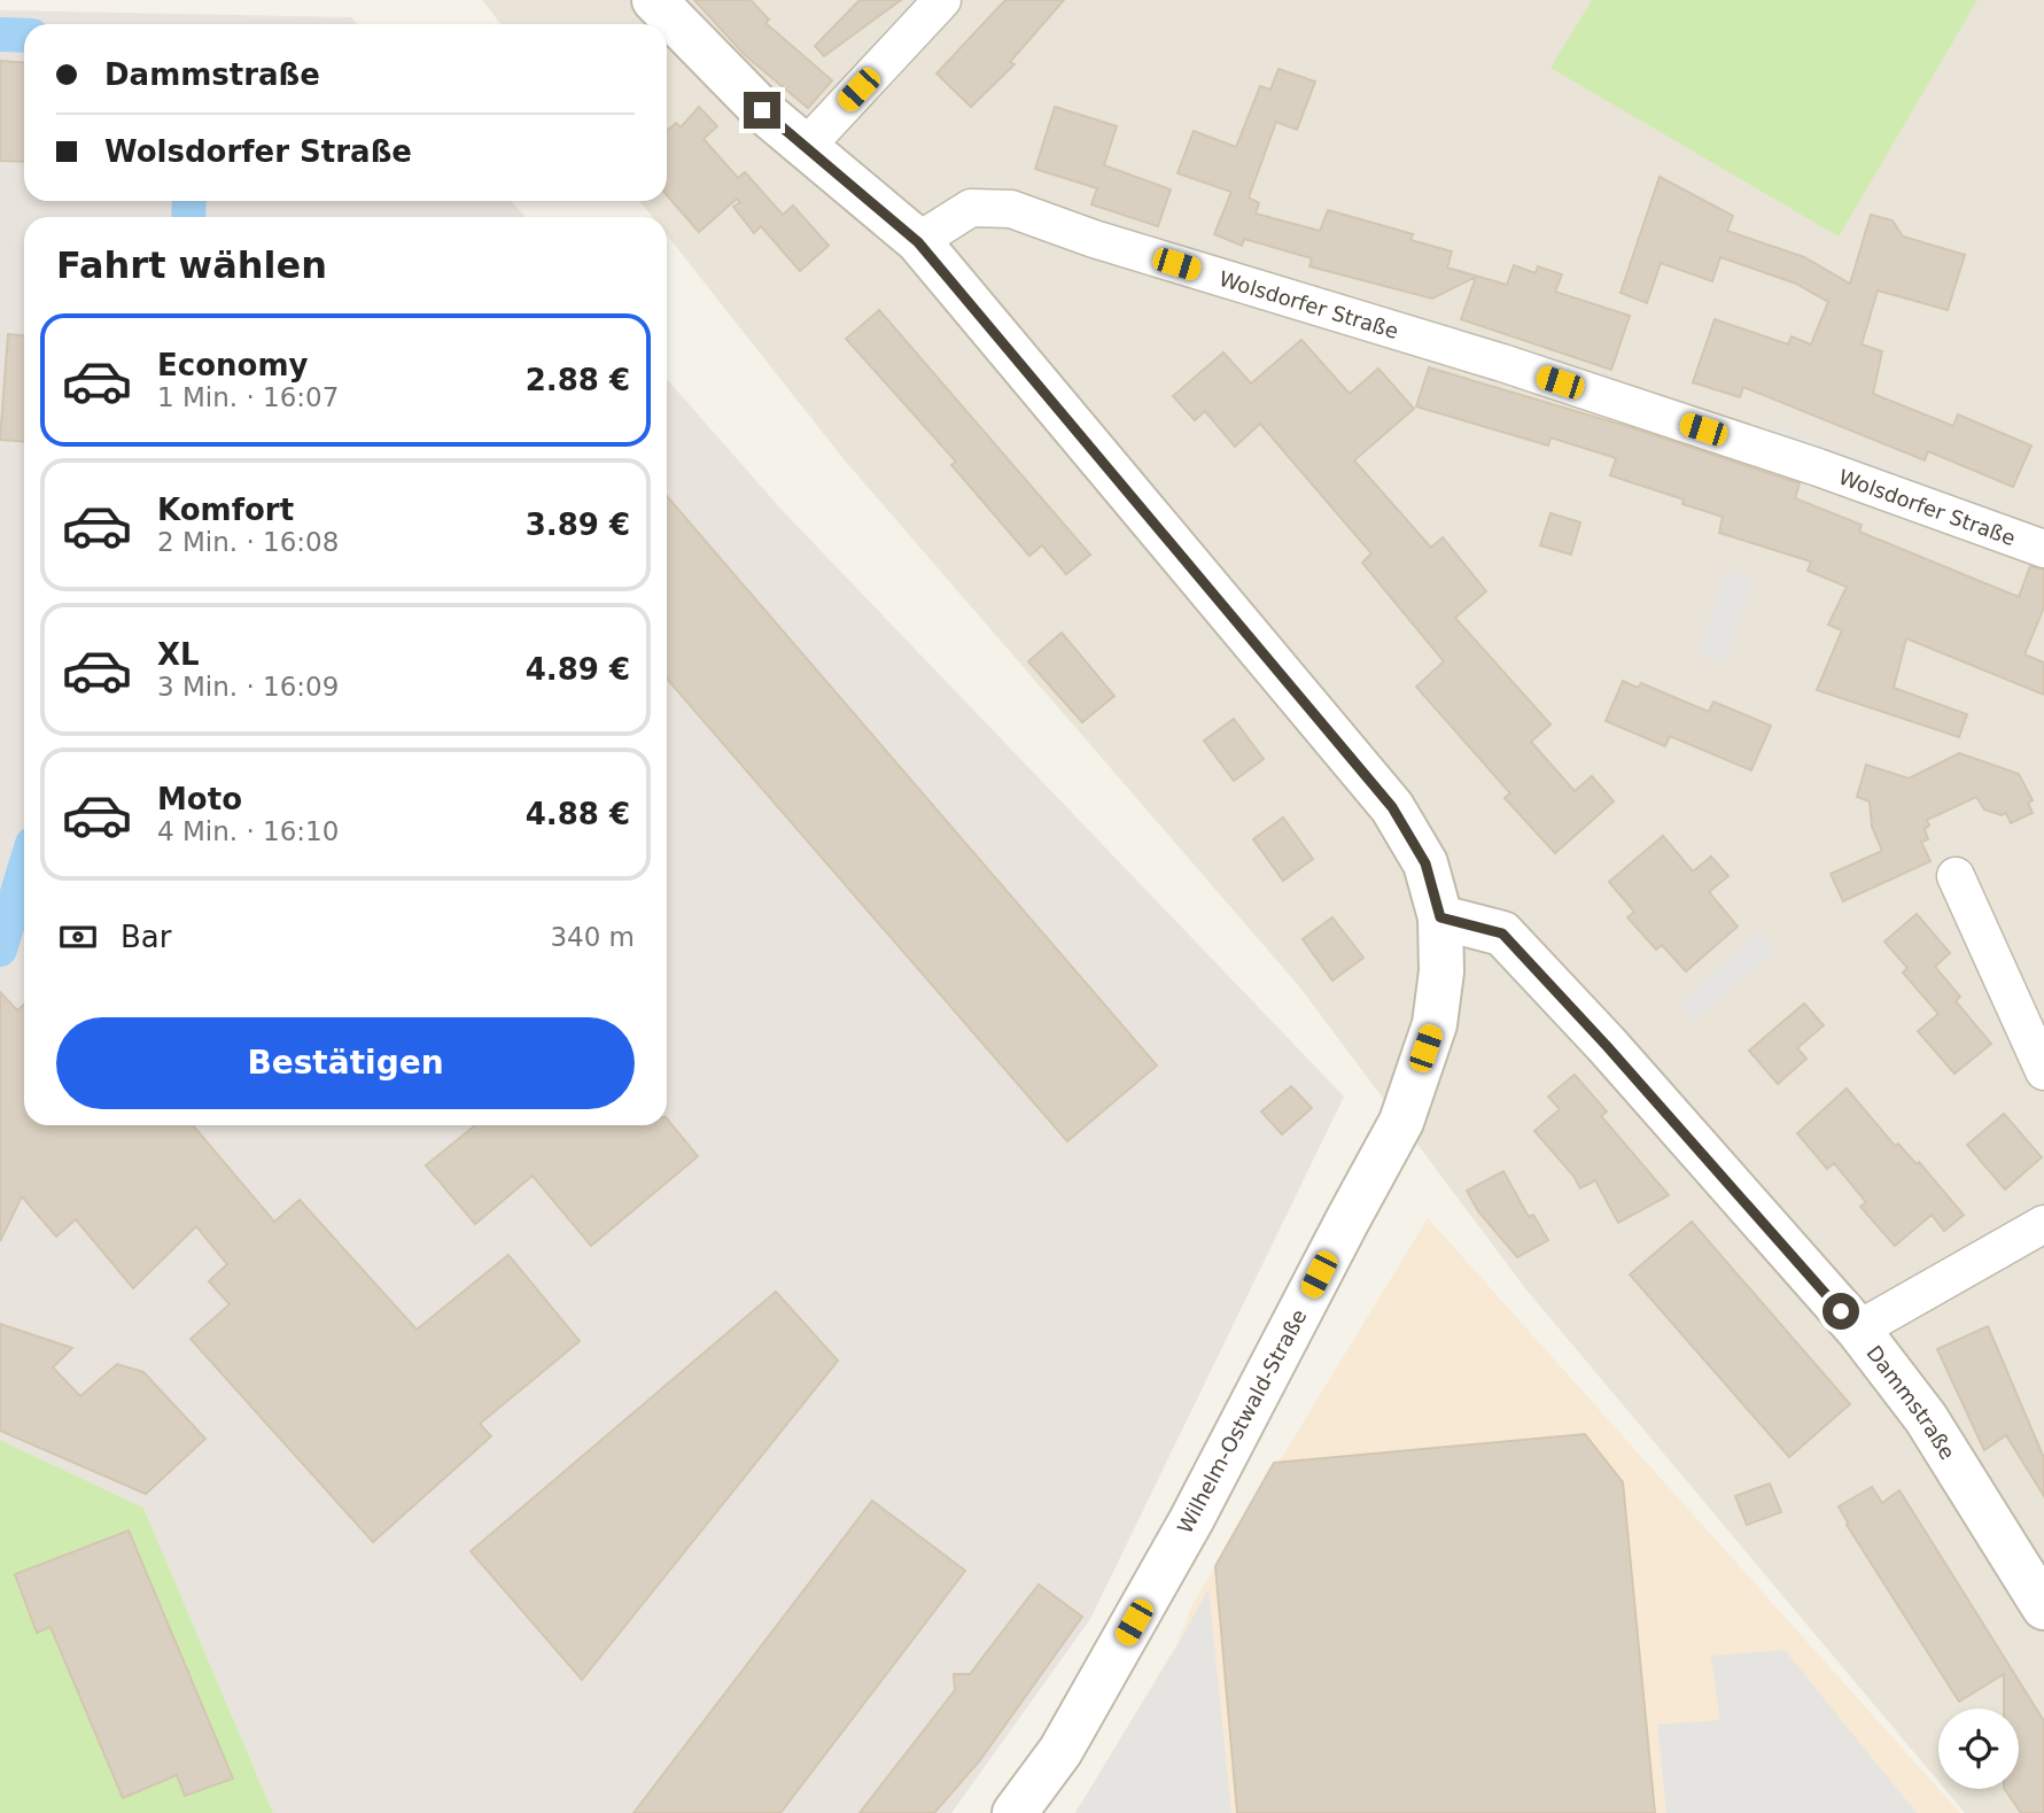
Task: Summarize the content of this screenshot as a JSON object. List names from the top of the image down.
{
  "streets": {
    "street": ["Wolsdorfer Straße", "Dammstraße", "Wilhelm-Ostwald-Straße"]
  },
  "crossings": [
    ["Dammstraße", "Wilhelm-Ostwald-Straße"]
  ],
  "page": {
    "banner": ["Dammstraße", "Wolsdorfer Straße"],
    "heading": "Fahrt wählen",
    "list": [
      {
        "name": "Economy",
        "note": "1 Min. · 16:07",
        "value": "2.88 €"
      },
      {
        "name": "Komfort",
        "note": "2 Min. · 16:08",
        "value": "3.89 €"
      },
      {
        "name": "XL",
        "note": "3 Min. · 16:09",
        "value": "4.89 €"
      },
      {
        "name": "Moto",
        "note": "4 Min. · 16:10",
        "value": "4.88 €"
      }
    ],
    "pay": ["Bar", "340 m"],
    "buttons": "Bestätigen"
  }
}
